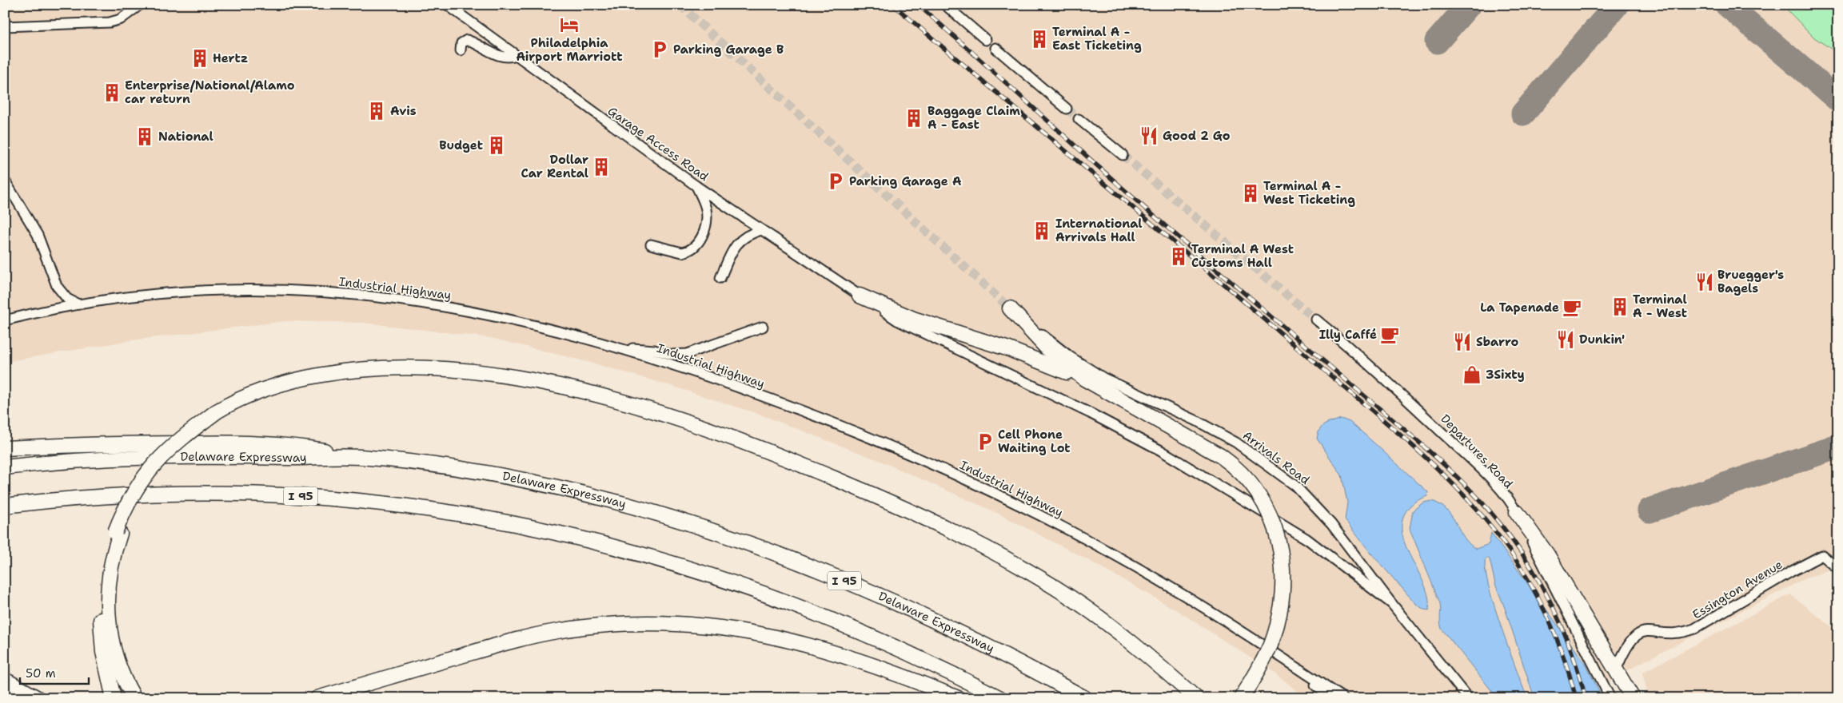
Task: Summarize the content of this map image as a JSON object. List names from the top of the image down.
{
  "streets": {
    "highway": ["Delaware Expressway", "I 95"],
    "street": [
      "Garage Access Road",
      "Industrial Highway",
      "Departures Road",
      "Arrivals Road",
      "Essington Avenue"
    ]
  },
  "crossings": [
    ["Garage Access Road", "Arrivals Road"]
  ],
  "places": {
    "hotel": ["Philadelphia Airport Marriott"],
    "building": [
      "Terminal A - East Ticketing",
      "Hertz",
      "Enterprise/National/Alamo car return",
      "Avis",
      "Baggage Claim A - East",
      "National",
      "Budget",
      "Dollar Car Rental",
      "Terminal A - West Ticketing",
      "International Arrivals Hall",
      "Terminal A West Customs Hall",
      "Terminal A - West"
    ],
    "parking": ["Parking Garage B", "Parking Garage A", "Cell Phone Waiting Lot"],
    "restaurant": [
      "Good 2 Go",
      "Bruegger's Bagels",
      "Dunkin'",
      "Sbarro"
    ],
    "cafe": ["La Tapenade", "Illy Caffé"],
    "shop": ["3Sixty"]
  },
  "scale_bar": "50 m"
}
